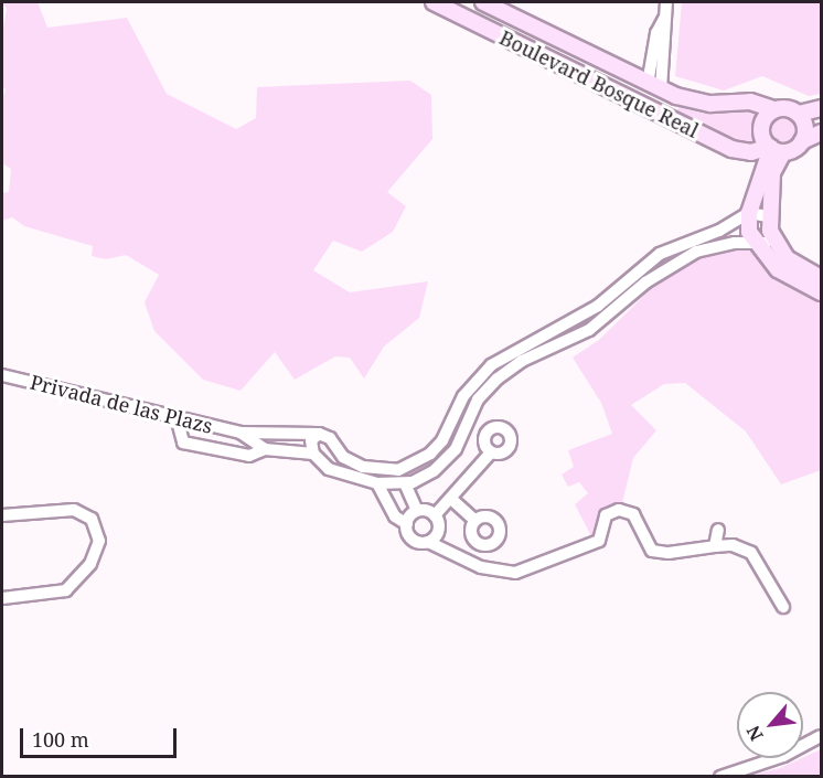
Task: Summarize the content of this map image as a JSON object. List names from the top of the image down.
{
  "streets": {
    "street": ["Boulevard Bosque Real", "Privada de las Plazs"]
  },
  "scale_bar": "100 m",
  "north": "bottom left"
}
